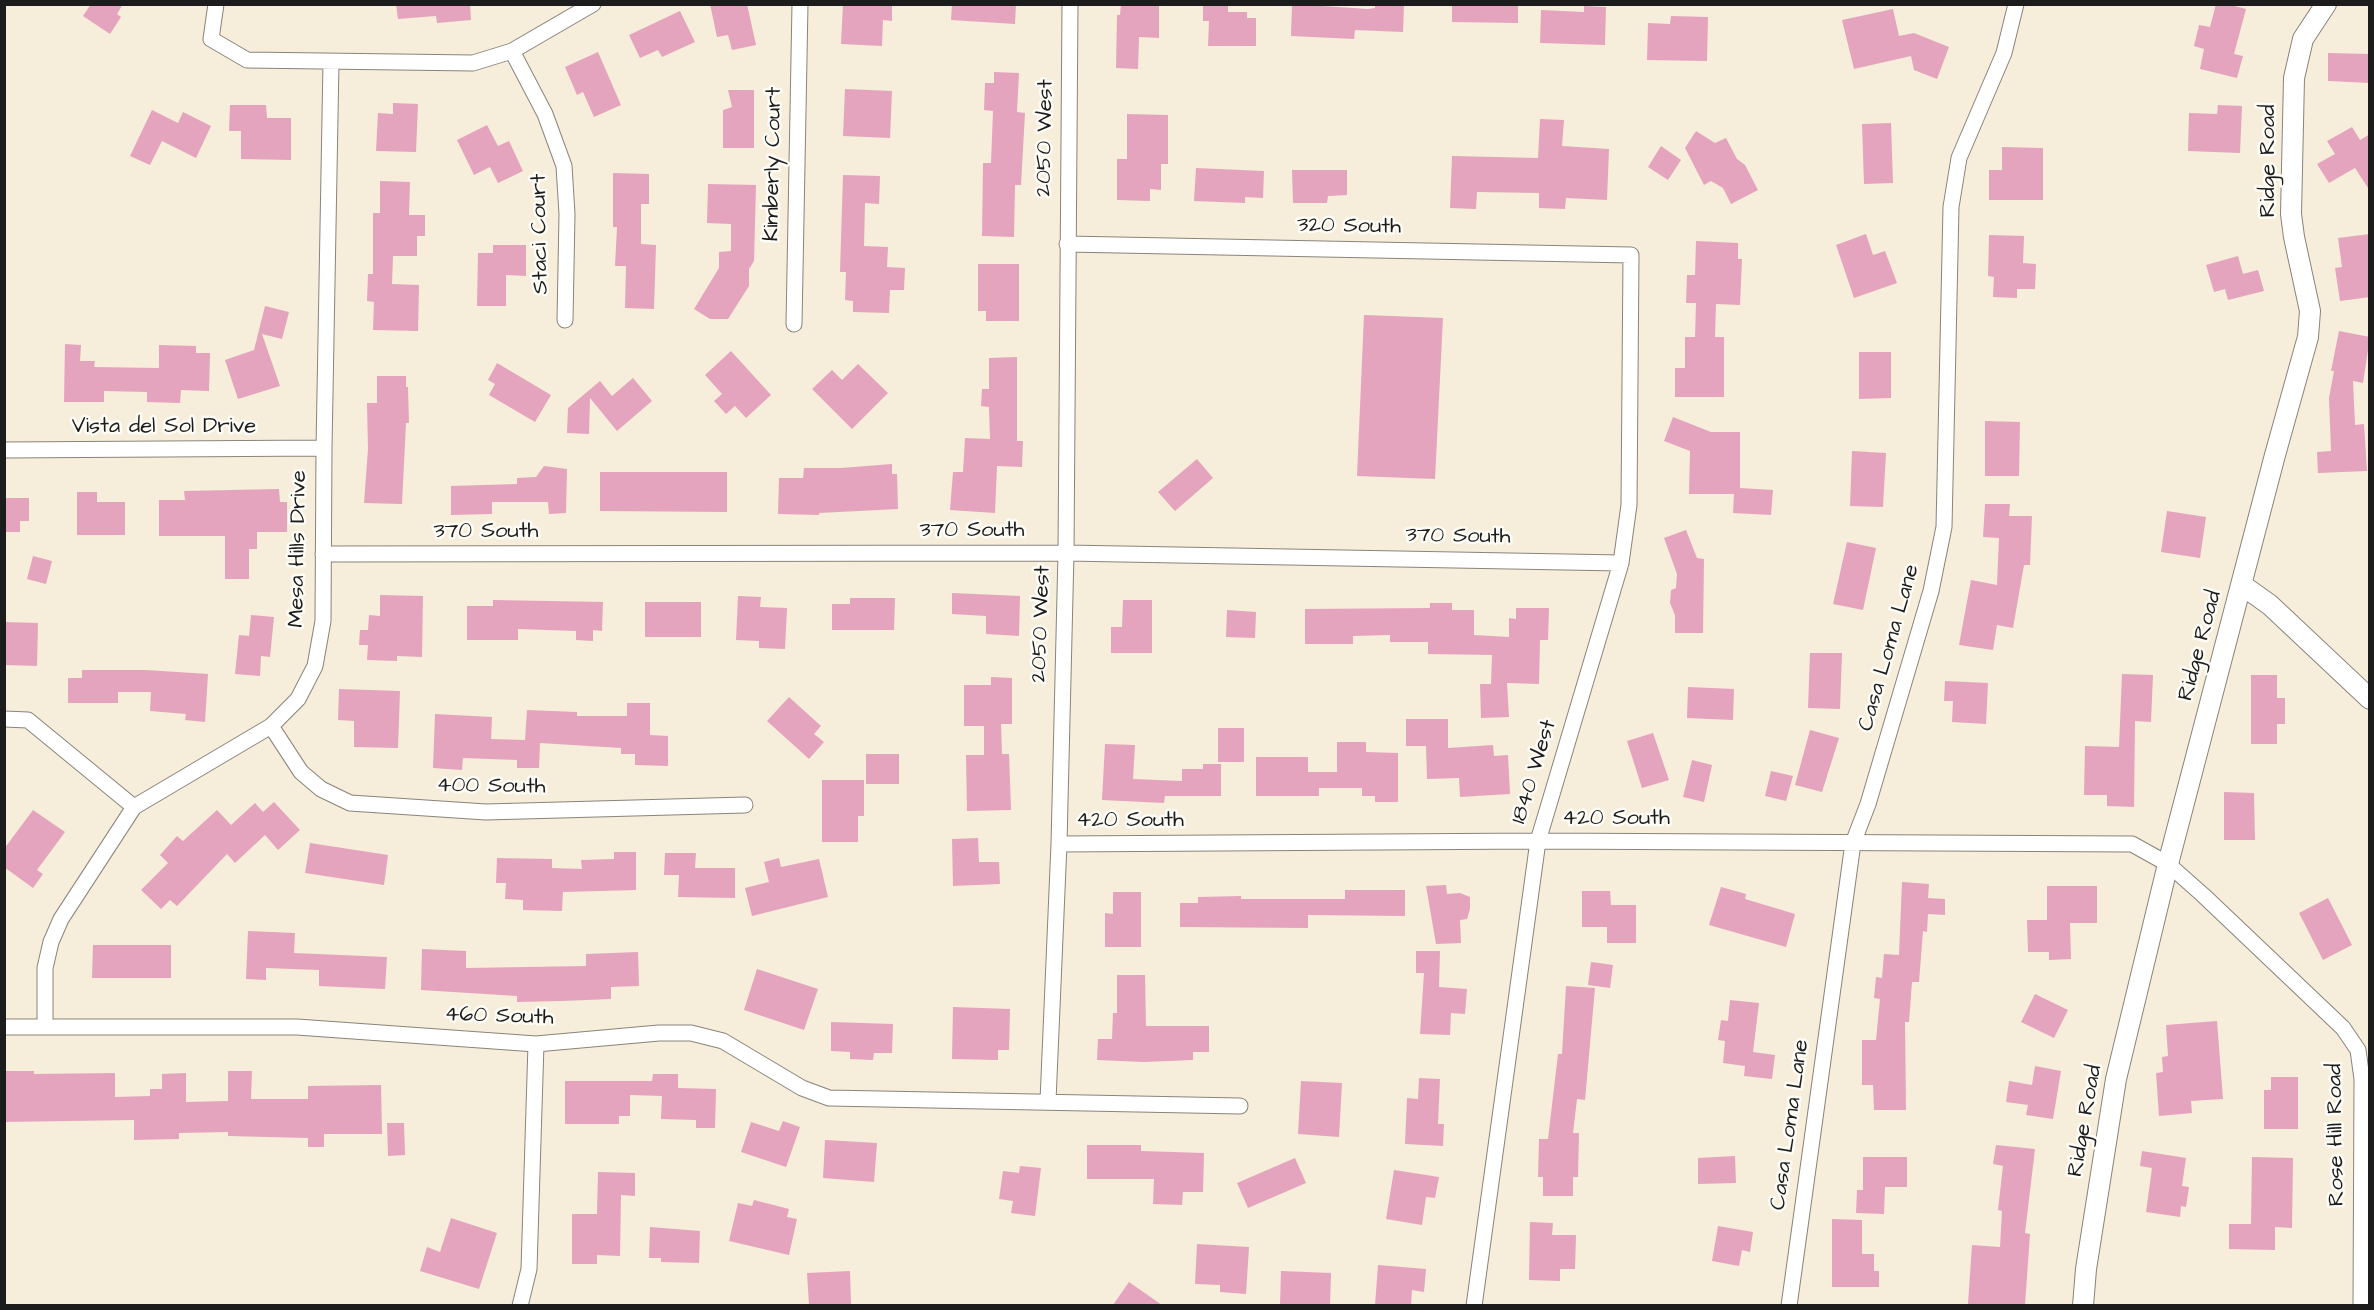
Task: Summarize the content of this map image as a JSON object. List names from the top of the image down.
{
  "streets": {
    "street": [
      "2050 West",
      "Ridge Road",
      "Kimberly Court",
      "320 South",
      "Staci Court",
      "Vista del Sol Drive",
      "370 South",
      "Mesa Hills Drive",
      "Casa Loma Lane",
      "1840 West",
      "400 South",
      "420 South",
      "460 South",
      "Rose Hill Road"
    ]
  },
  "crossings": [
    ["2050 West", "320 South"],
    ["2050 West", "370 South"],
    ["2050 West", "420 South"],
    ["2050 West", "460 South"],
    ["Ridge Road", "420 South"],
    ["Ridge Road", "Rose Hill Road"],
    ["320 South", "1840 West"],
    ["Vista del Sol Drive", "Mesa Hills Drive"],
    ["370 South", "Mesa Hills Drive"],
    ["370 South", "1840 West"],
    ["Mesa Hills Drive", "400 South"],
    ["Mesa Hills Drive", "460 South"],
    ["Casa Loma Lane", "420 South"],
    ["1840 West", "420 South"],
    ["420 South", "Rose Hill Road"]
  ]
}
